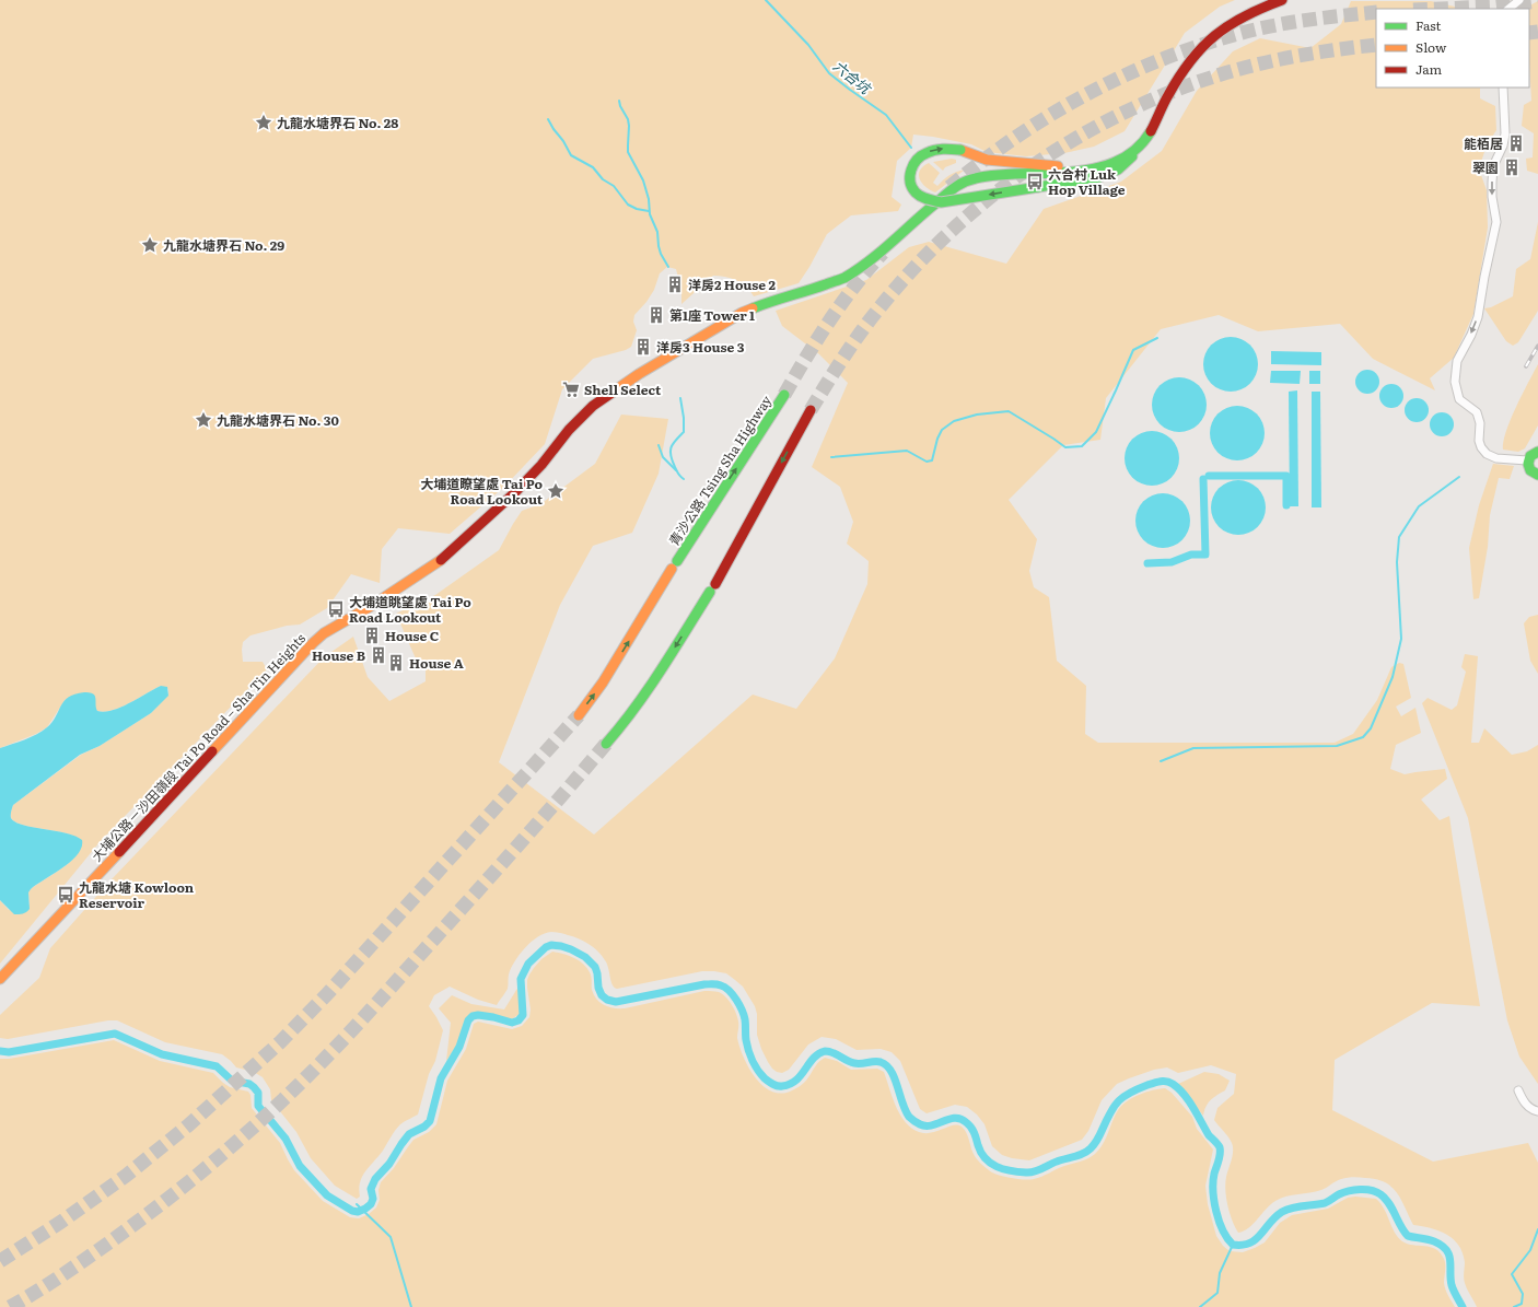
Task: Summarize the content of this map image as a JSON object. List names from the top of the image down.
{
  "streets": {
    "main road": ["青沙公路 Tsing Sha Highway", "大埔公路－沙田嶺段 Tai Po Road – Sha Tin Heights"]
  },
  "water": ["六合坑"],
  "places": {
    "place": [
      "九龍水塘界石 No. 28",
      "九龍水塘界石 No. 29",
      "九龍水塘界石 No. 30",
      "大埔道瞭望處 Tai Po Road Lookout"
    ],
    "building": [
      "能栢居",
      "翠園",
      "洋房2 House 2",
      "第1座 Tower 1",
      "洋房3 House 3",
      "House C",
      "House B",
      "House A"
    ],
    "bus stop": ["六合村 Luk Hop Village", "大埔道眺望處 Tai Po Road Lookout", "九龍水塘 Kowloon Reservoir"],
    "supermarket": ["Shell Select"]
  },
  "legend": ["Fast", "Slow", "Jam"]
}
